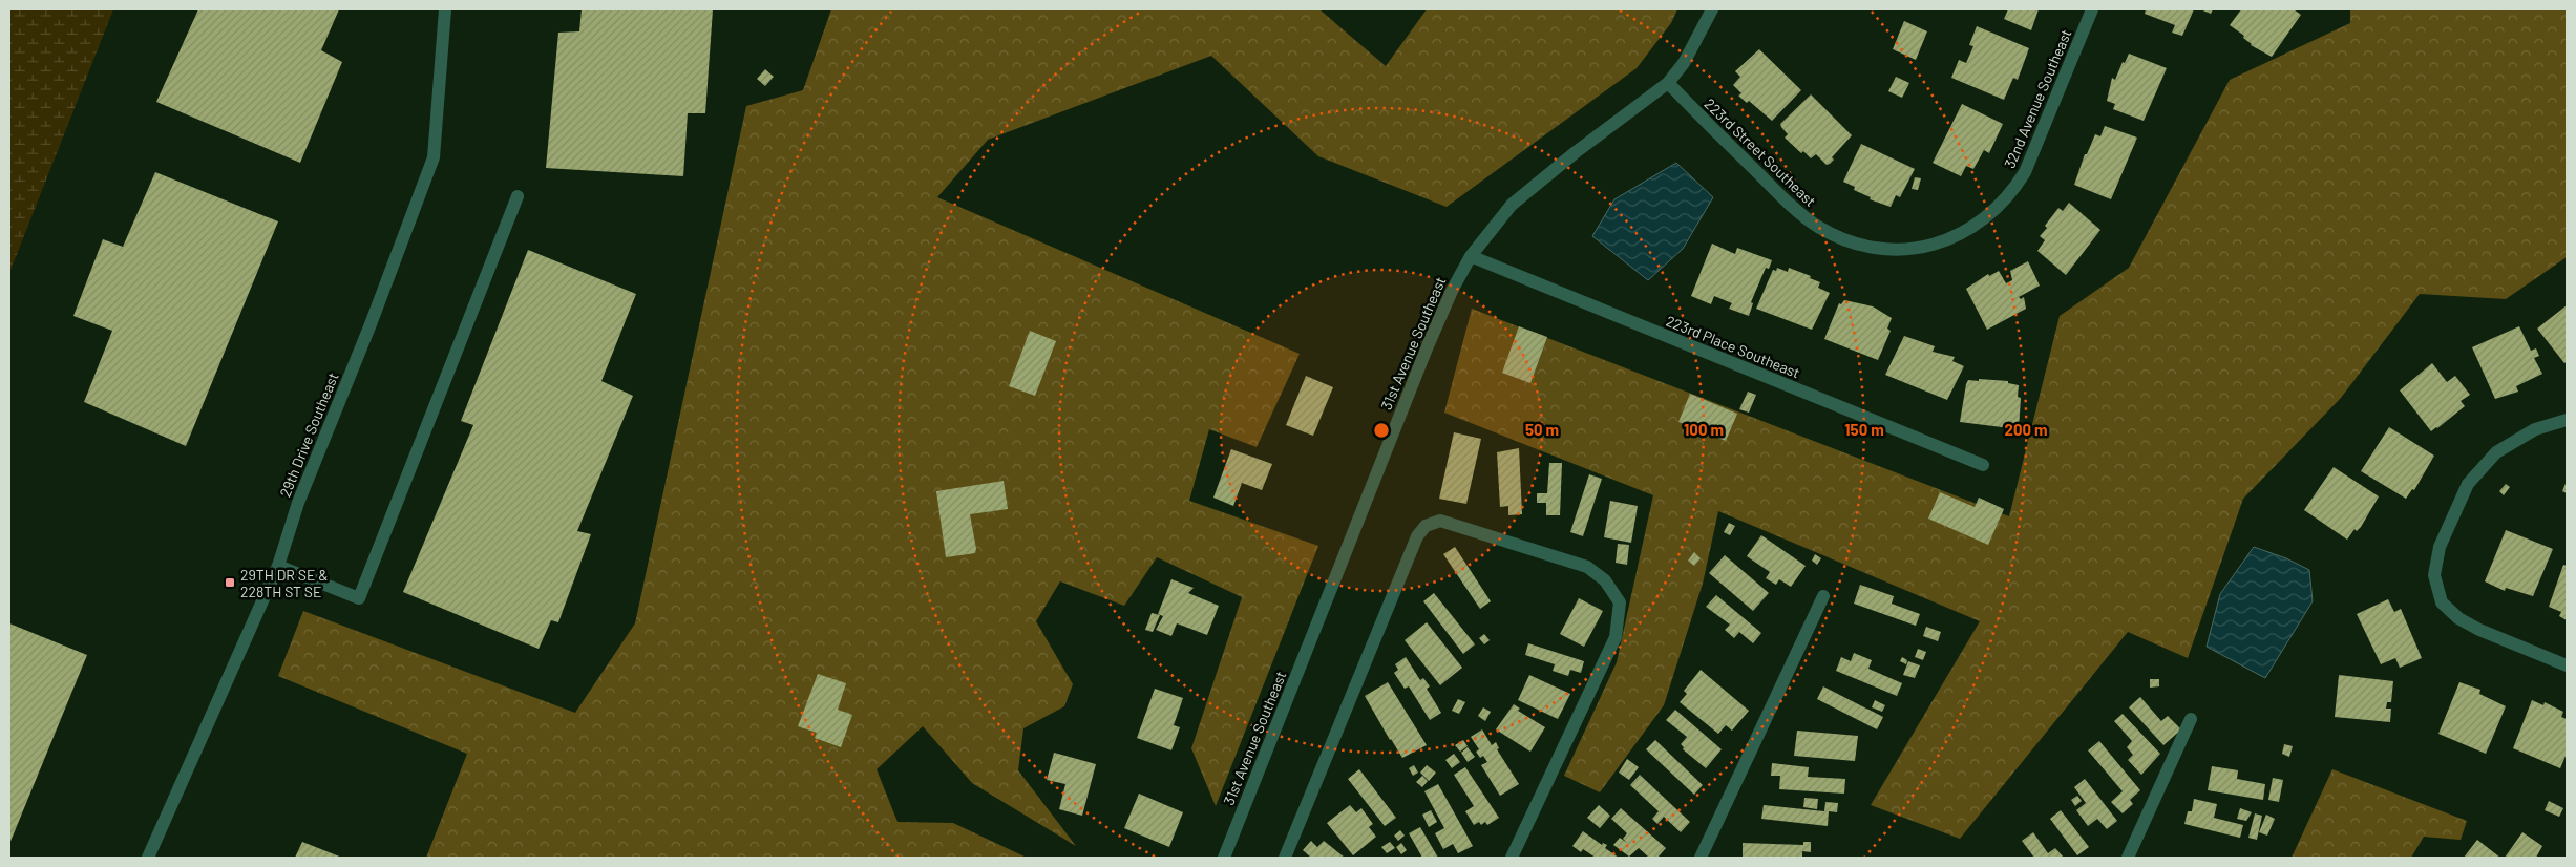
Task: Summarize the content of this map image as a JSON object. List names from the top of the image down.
{
  "streets": {
    "street": [
      "32nd Avenue Southeast",
      "223rd Street Southeast",
      "31st Avenue Southeast",
      "223rd Place Southeast",
      "29th Drive Southeast"
    ]
  },
  "crossings": [
    ["32nd Avenue Southeast", "223rd Street Southeast"],
    ["223rd Street Southeast", "31st Avenue Southeast"],
    ["31st Avenue Southeast", "223rd Place Southeast"]
  ],
  "places": {
    "transit": ["29TH DR SE & 228TH ST SE"]
  },
  "rings": [
    "50 m",
    "100 m",
    "150 m",
    "200 m"
  ]
}
